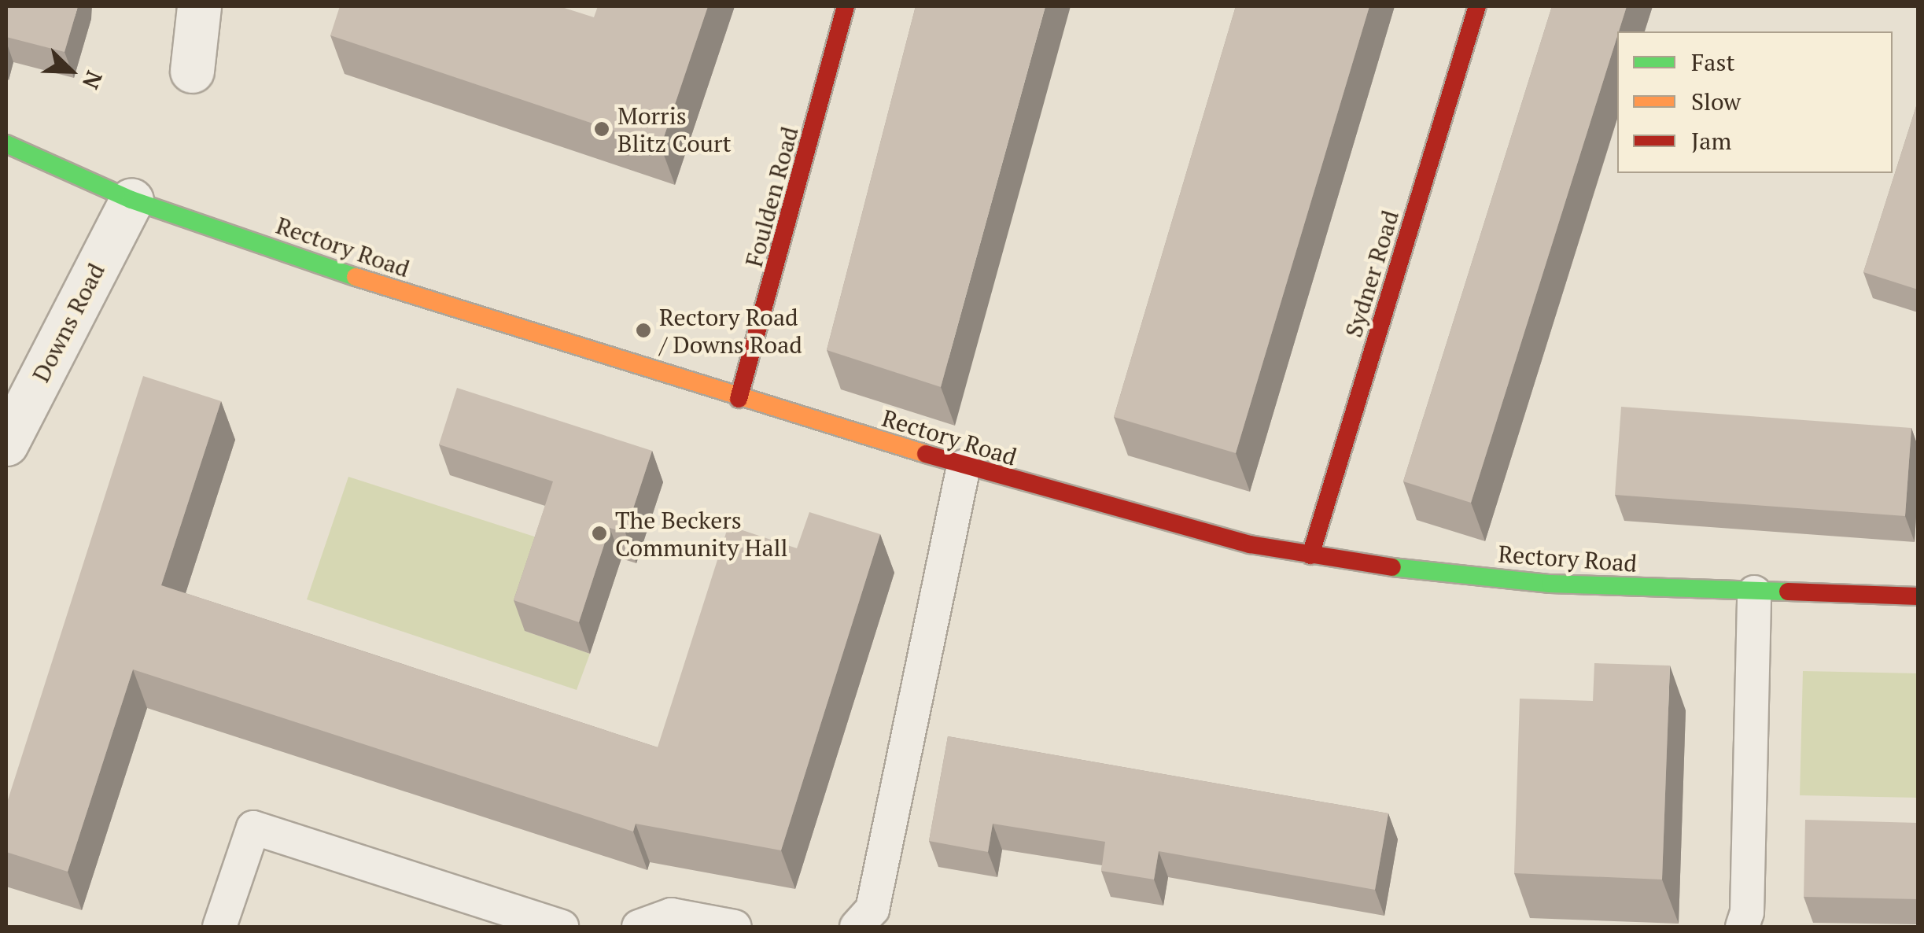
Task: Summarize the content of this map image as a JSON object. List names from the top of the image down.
{
  "streets": {
    "street": [
      "Foulden Road",
      "Rectory Road",
      "Sydner Road",
      "Downs Road"
    ]
  },
  "crossings": [
    ["Foulden Road", "Rectory Road"],
    ["Rectory Road", "Sydner Road"],
    ["Rectory Road", "Downs Road"]
  ],
  "places": ["Morris Blitz Court", "Rectory Road / Downs Road", "The Beckers Community Hall"],
  "legend": ["Fast", "Slow", "Jam"],
  "north": "bottom right"
}
